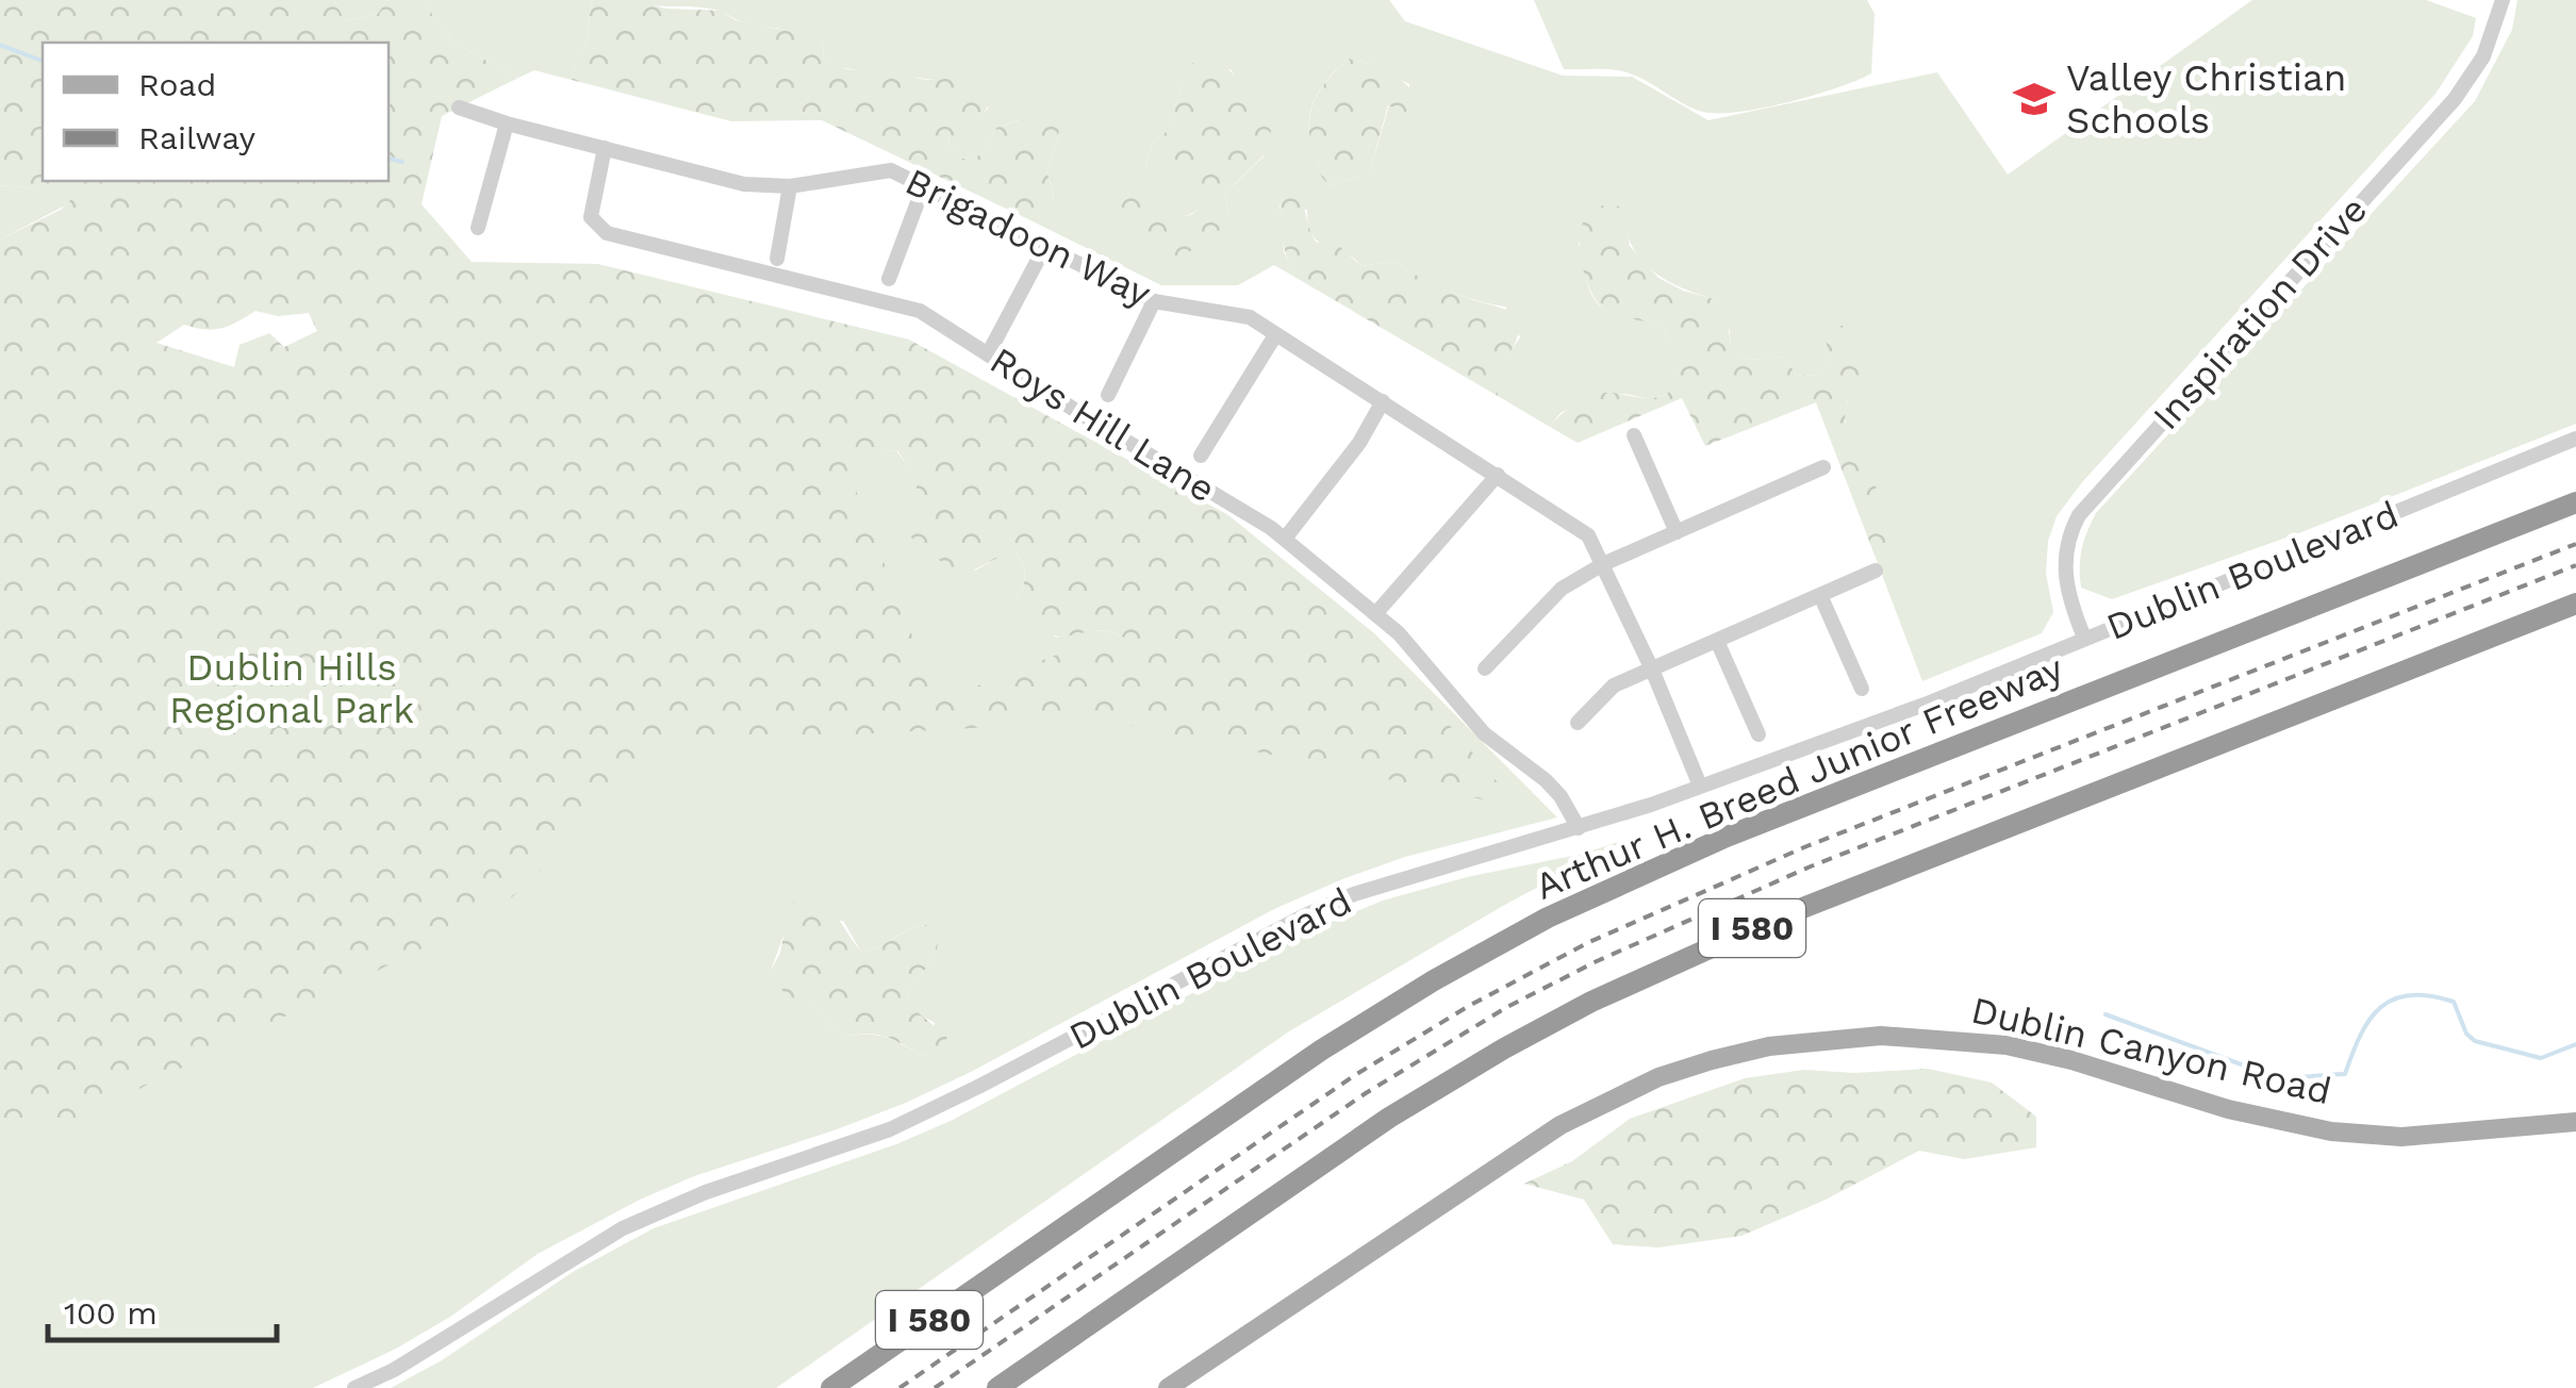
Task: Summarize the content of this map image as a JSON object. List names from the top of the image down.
{
  "streets": {
    "highway": ["Arthur H. Breed Junior Freeway", "I 580"],
    "main road": ["Dublin Canyon Road"],
    "street": [
      "Brigadoon Way",
      "Inspiration Drive",
      "Roys Hill Lane",
      "Dublin Boulevard"
    ]
  },
  "crossings": [
    ["Brigadoon Way", "Roys Hill Lane"],
    ["Brigadoon Way", "Dublin Boulevard"],
    ["Inspiration Drive", "Dublin Boulevard"],
    ["Roys Hill Lane", "Dublin Boulevard"]
  ],
  "parks": ["Dublin Hills Regional Park"],
  "places": {
    "school or university": ["Valley Christian Schools"]
  },
  "legend": ["Road", "Railway"],
  "scale_bar": "100 m"
}
